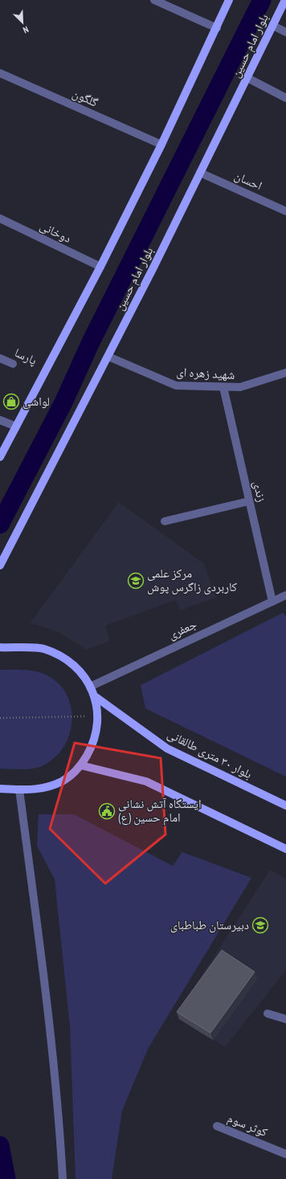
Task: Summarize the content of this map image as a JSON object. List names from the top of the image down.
{
  "streets": {
    "main road": ["بلوار امام حسین", "بلوار ۳۰ متری طالقانی"],
    "street": [
      "گلگون",
      "احسان",
      "دوخانی",
      "پارسا",
      "شهید زهره ای",
      "زندی",
      "جعفری",
      "کوثر سوم"
    ]
  },
  "crossings": [
    ["بلوار امام حسین", "احسان"],
    ["بلوار امام حسین", "شهید زهره ای"],
    ["شهید زهره ای", "زندی"],
    ["زندی", "جعفری"]
  ],
  "places": {
    "shop": ["لواشی"],
    "school or university": ["مرکز علمی کاربردی زاگرس پوش", "دبیرستان طباطبای"],
    "public building": ["ایستگاه آتش نشانی امام حسین (ع)"]
  },
  "north": "bottom right"
}
